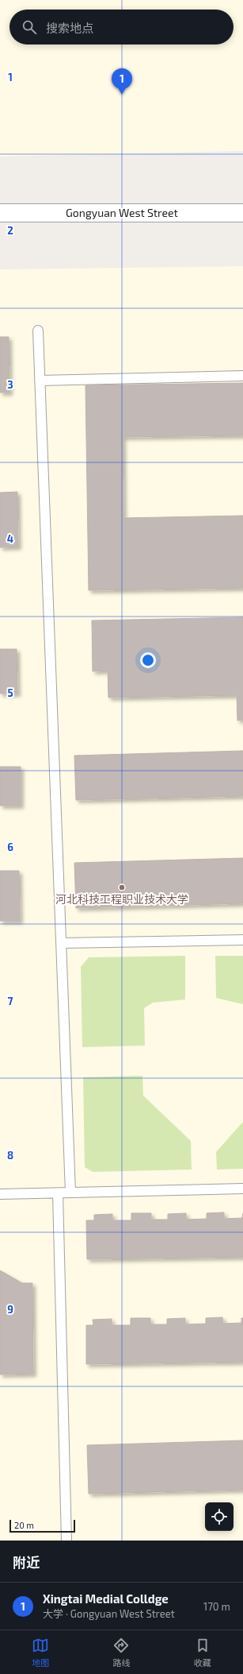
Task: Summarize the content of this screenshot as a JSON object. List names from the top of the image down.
{
  "streets": {
    "street": ["Gongyuan West Street"]
  },
  "places": ["河北科技工程职业技术大学"],
  "scale_bar": "20 m",
  "page": {
    "search": "搜索地点",
    "pins": "1",
    "scale": "20 m",
    "heading": "附近",
    "list": [
      {
        "mark": "1",
        "name": "Xingtai Medial Colldge",
        "note": "大学 · Gongyuan West Street",
        "value": "170 m"
      }
    ],
    "nav": ["地图", "路线", "收藏"]
  },
  "grid": {
    "rows": [
      "1",
      "2",
      "3",
      "4",
      "5",
      "6",
      "7",
      "8",
      "9"
    ]
  }
}
